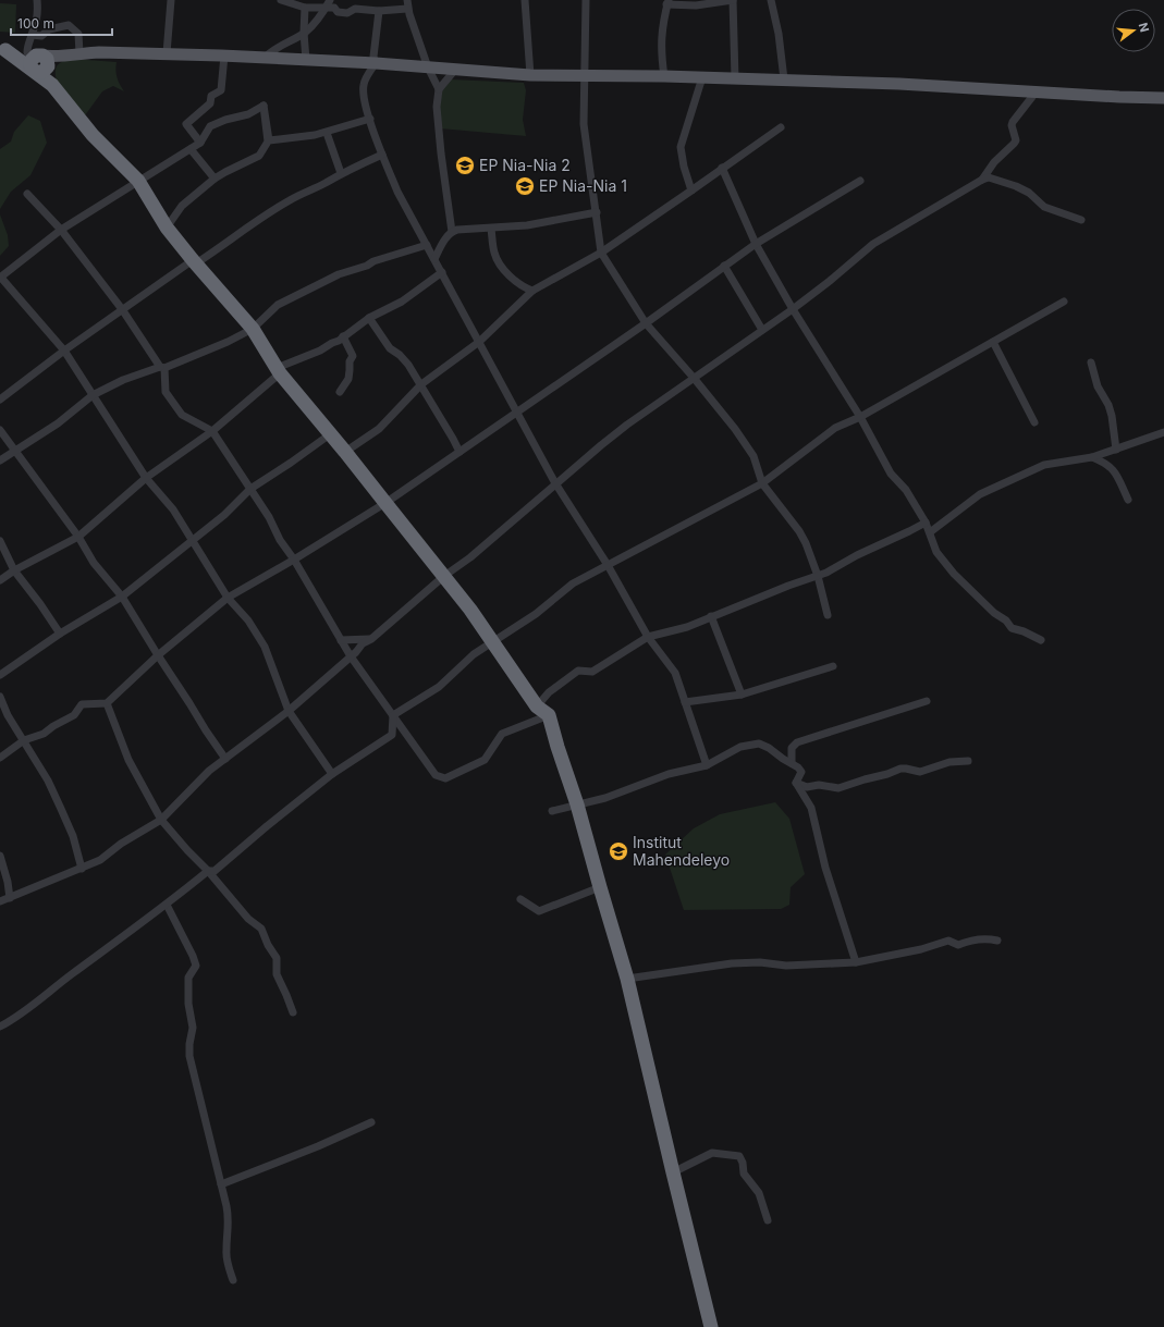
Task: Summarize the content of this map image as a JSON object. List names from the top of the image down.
{
  "places": {
    "school or university": ["EP Nia-Nia 2", "EP Nia-Nia 1", "Institut Mahendeleyo"]
  },
  "scale_bar": "100 m",
  "north": "right"
}
